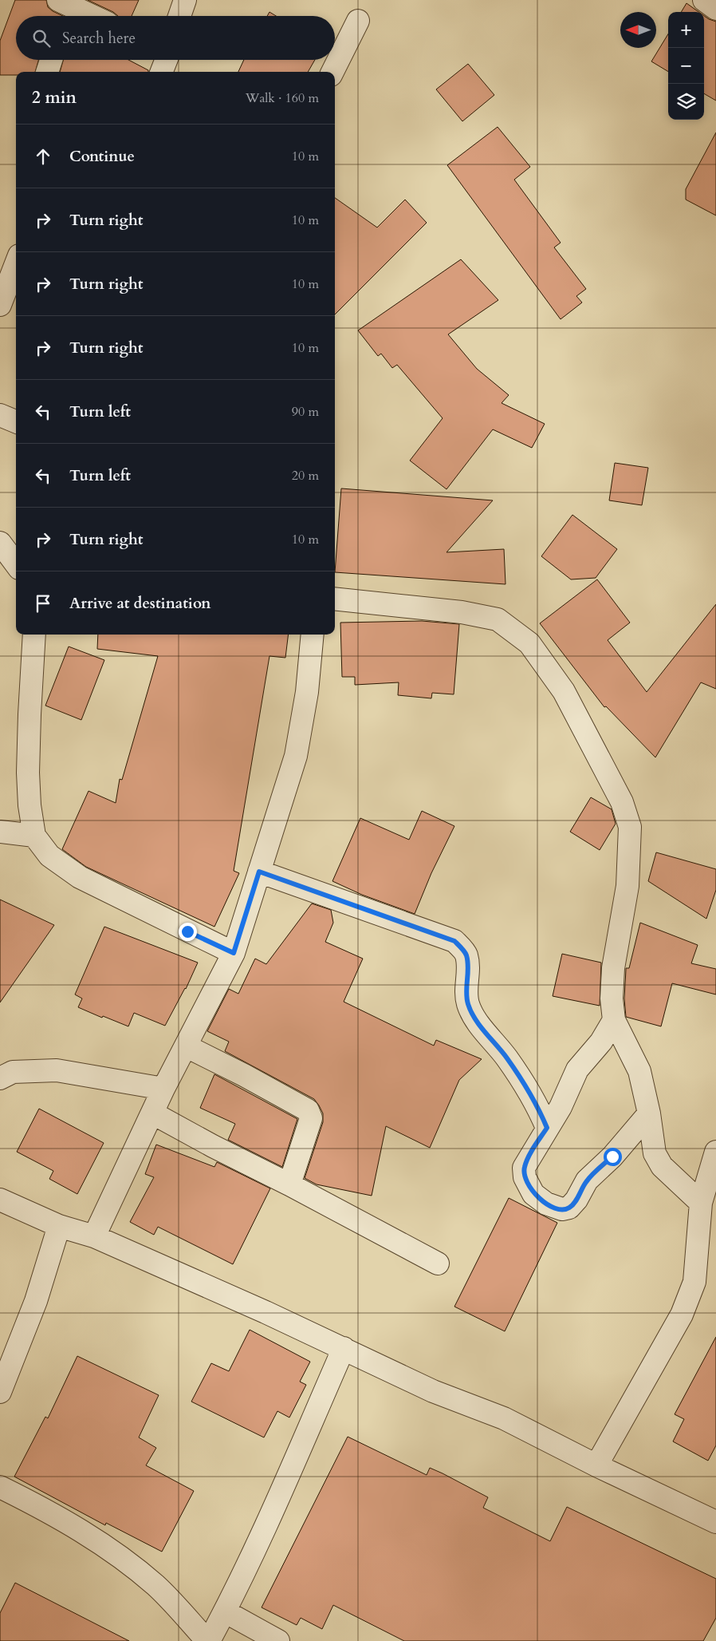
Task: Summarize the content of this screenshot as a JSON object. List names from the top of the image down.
{
  "north": "left",
  "page": {
    "map_buttons": ["+", "−"],
    "search": "Search here",
    "heading": ["2 min", "Walk · 160 m"],
    "list": [
      ["Continue", "10 m"],
      ["Turn right", "10 m"],
      ["Turn right", "10 m"],
      ["Turn right", "10 m"],
      ["Turn left", "90 m"],
      ["Turn left", "20 m"],
      ["Turn right", "10 m"],
      "Arrive at destination"
    ]
  }
}
